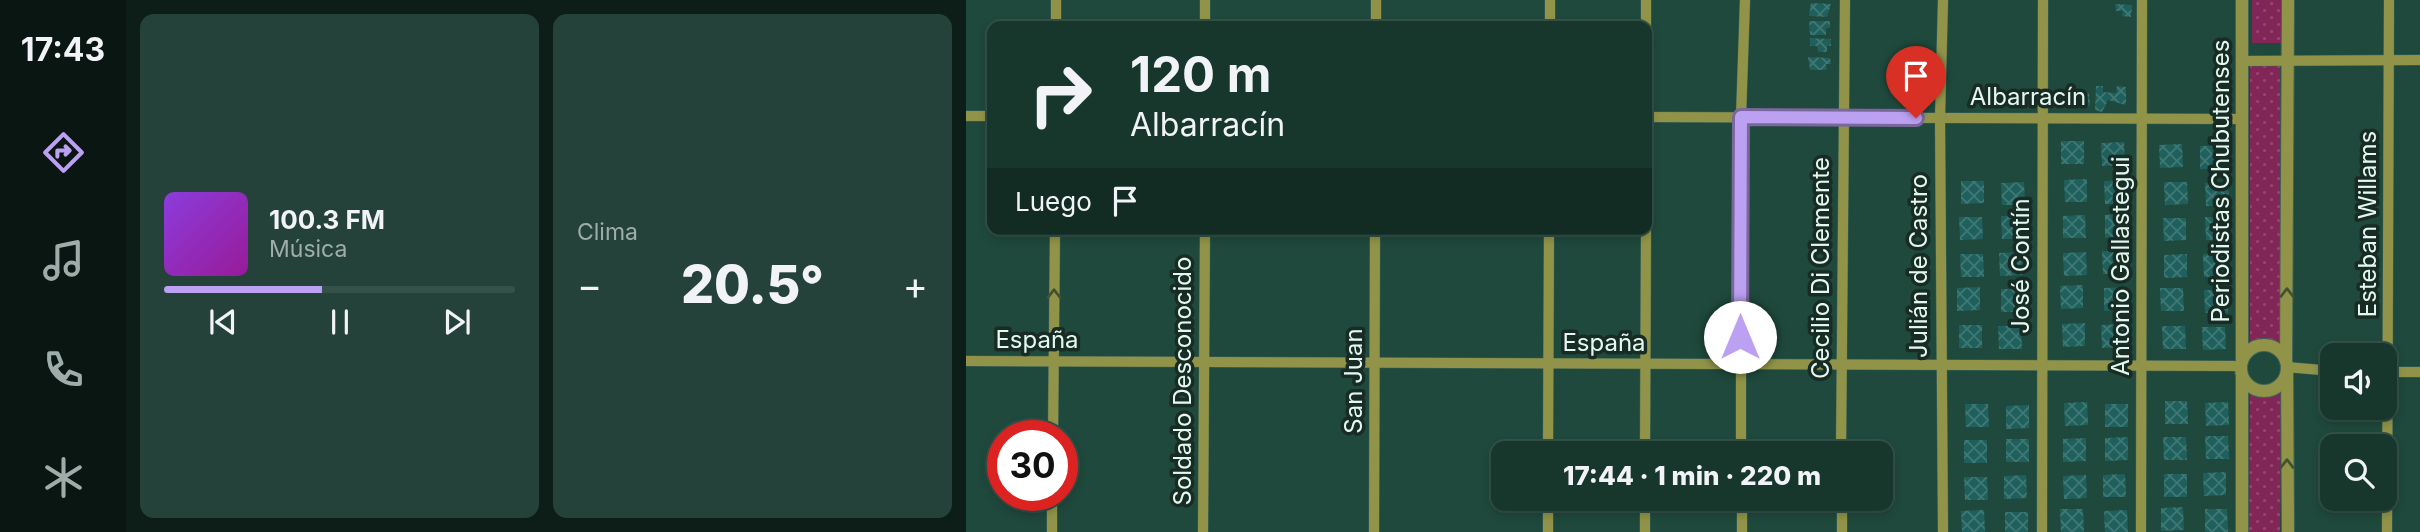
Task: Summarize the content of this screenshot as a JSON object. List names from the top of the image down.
{
  "streets": {
    "street": [
      "Albarracín",
      "Periodistas Chubutenses",
      "Esteban Willams",
      "Julián de Castro",
      "José Contín",
      "Antonio Gallastegui",
      "Cecilio Di Clemente",
      "España",
      "Soldado Desconocido",
      "San Juan"
    ]
  },
  "crossings": [
    ["Albarracín", "Periodistas Chubutenses"],
    ["Albarracín", "Julián de Castro"],
    ["Albarracín", "José Contín"],
    ["Albarracín", "Antonio Gallastegui"],
    ["Albarracín", "Cecilio Di Clemente"],
    ["Periodistas Chubutenses", "España"],
    ["Julián de Castro", "España"],
    ["José Contín", "España"],
    ["Antonio Gallastegui", "España"],
    ["Cecilio Di Clemente", "España"],
    ["España", "Soldado Desconocido"],
    ["España", "San Juan"]
  ],
  "page": {
    "tabs": "17:43",
    "tile": "Clima",
    "turn": ["120 m", "Albarracín"],
    "then": "Luego",
    "song": ["100.3 FM", "Música"],
    "heat": ["−", "20.5°", "+"],
    "limit": "30",
    "trip": "17:44 · 1 min · 220 m"
  }
}
